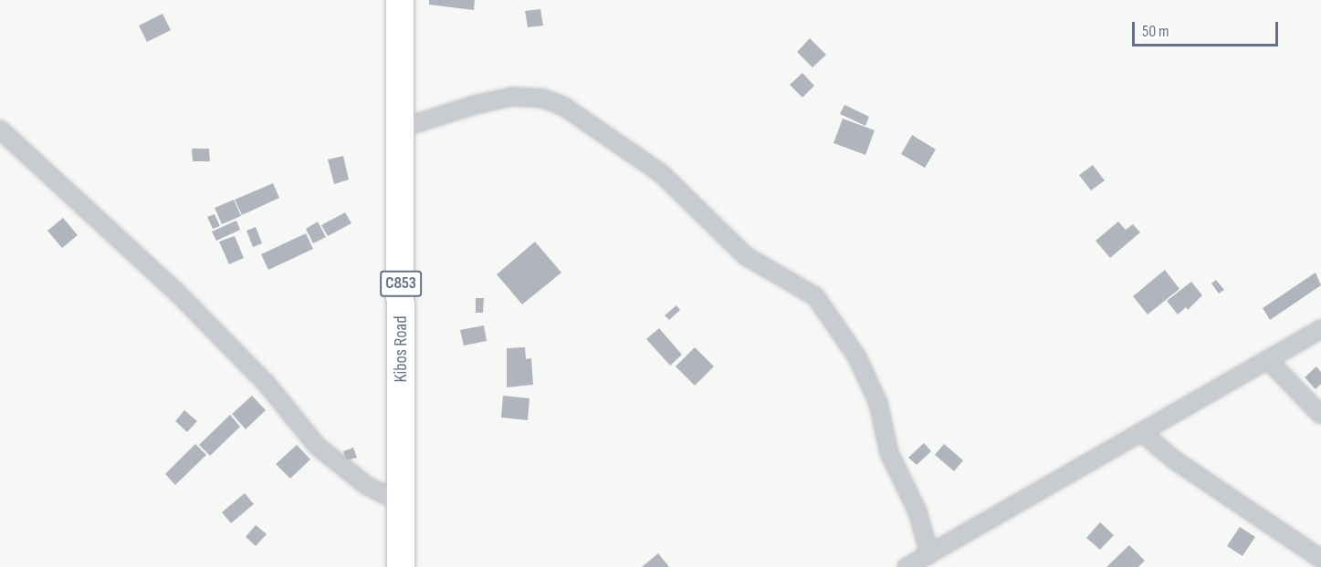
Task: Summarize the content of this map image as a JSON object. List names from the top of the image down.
{
  "streets": {
    "main road": ["C853", "Kibos Road"]
  },
  "scale_bar": "50 m"
}
